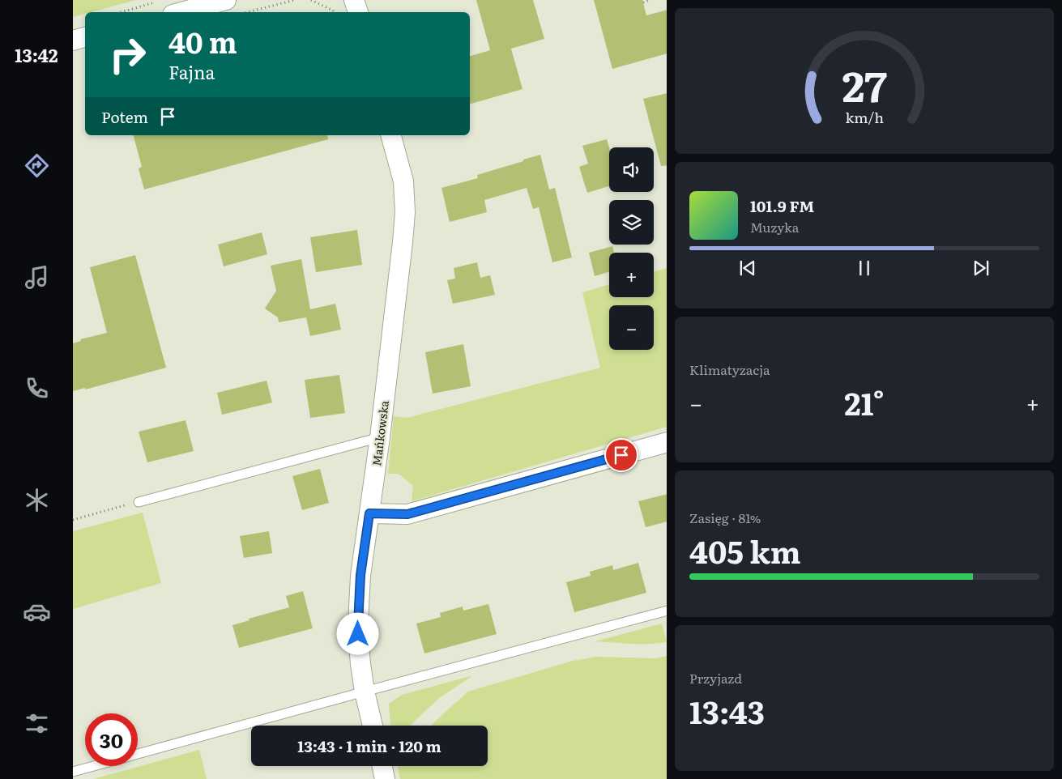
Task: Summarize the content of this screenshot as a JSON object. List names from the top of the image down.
{
  "streets": {
    "street": ["Mańkowska"]
  },
  "page": {
    "tabs": "13:42",
    "turn": ["40 m", "Fajna"],
    "then": "Potem",
    "map_buttons": ["+", "−"],
    "song": ["101.9 FM", "Muzyka"],
    "tile": [
      "Klimatyzacja",
      ["Zasięg · 81%", "405 km"],
      ["Przyjazd", "13:43"]
    ],
    "heat": ["−", "21°", "+"],
    "limit": "30",
    "trip": "13:43 · 1 min · 120 m",
    "gauge": ["27", "km/h"]
  }
}
